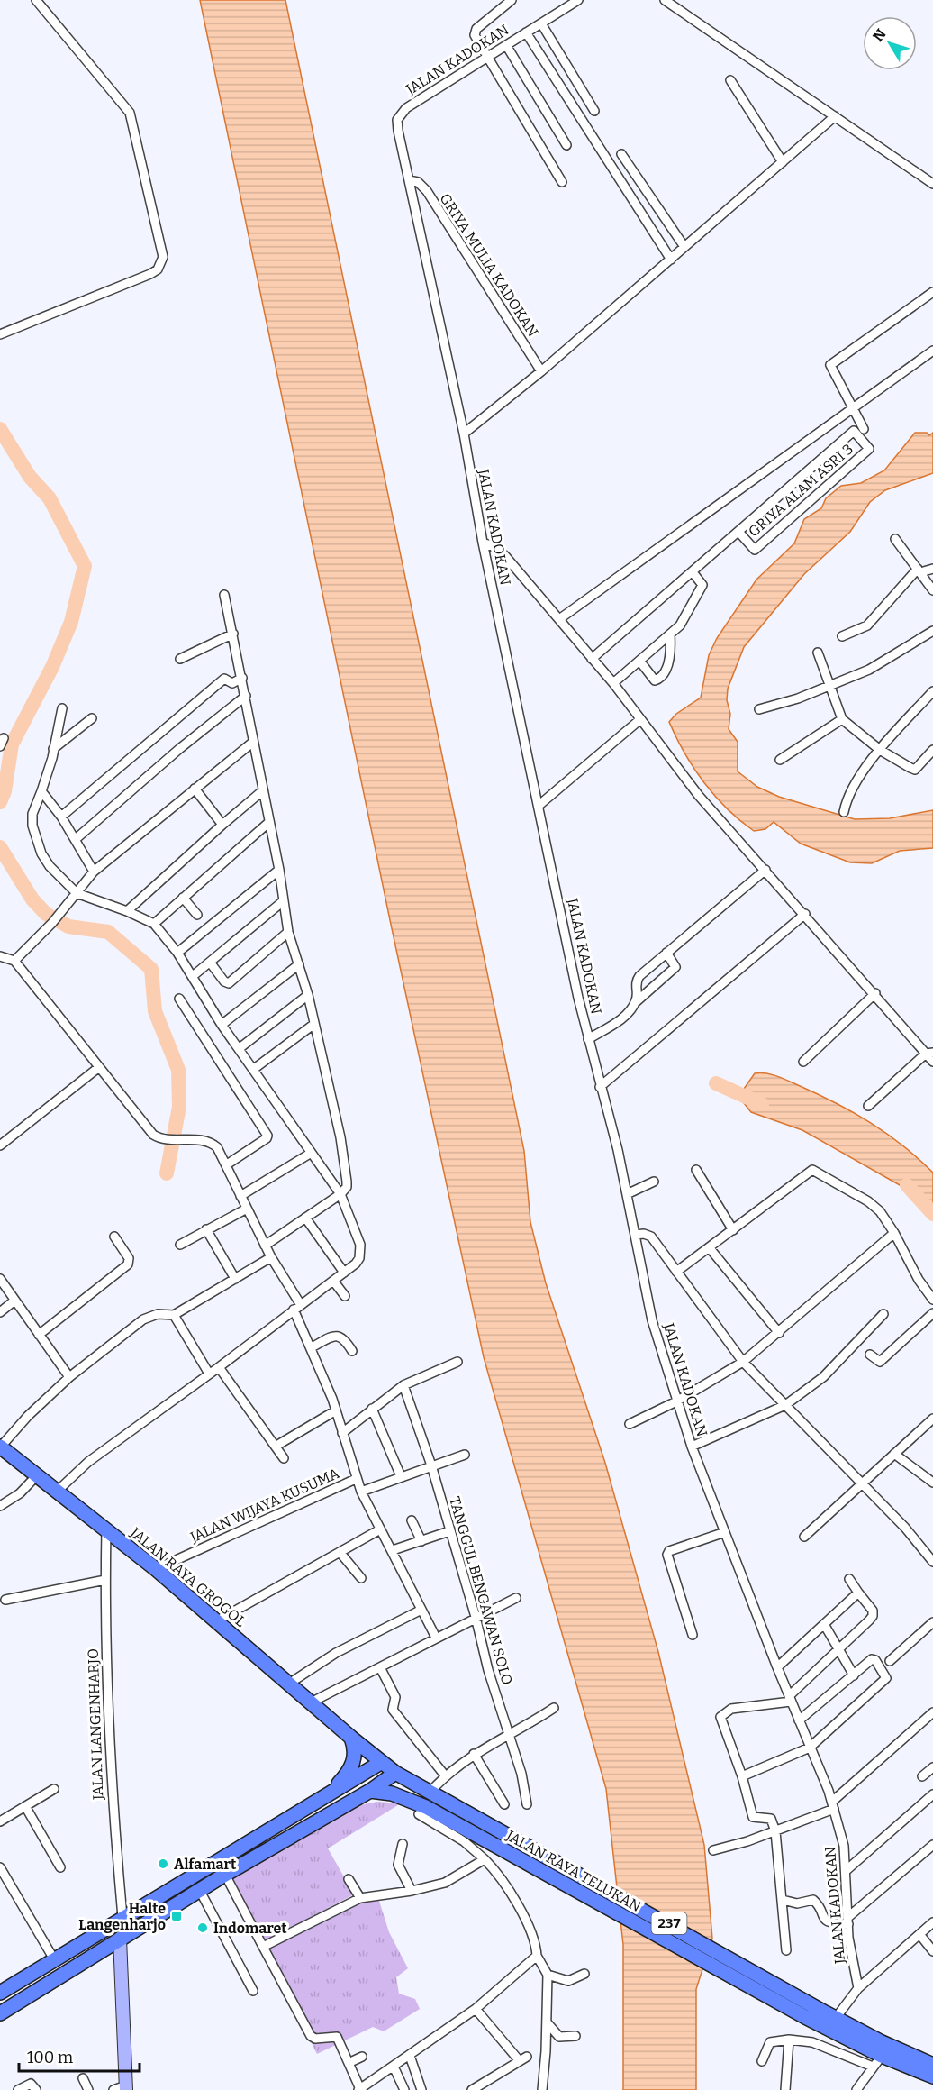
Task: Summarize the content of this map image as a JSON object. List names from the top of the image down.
{
  "streets": {
    "main road": ["JALAN RAYA GROGOL", "JALAN RAYA TELUKAN", "237"],
    "street": [
      "JALAN KADOKAN",
      "GRIYA MULIA KADOKAN",
      "GRIYA ALAM ASRI 3",
      "JALAN WIJAYA KUSUMA",
      "TANGGUL BENGAWAN SOLO",
      "JALAN LANGENHARJO"
    ]
  },
  "crossings": [
    ["JALAN KADOKAN", "GRIYA MULIA KADOKAN"],
    ["JALAN WIJAYA KUSUMA", "JALAN RAYA GROGOL"],
    ["JALAN RAYA GROGOL", "JALAN LANGENHARJO"],
    ["JALAN RAYA GROGOL", "JALAN RAYA TELUKAN"]
  ],
  "places": {
    "other": ["Alfamart", "Indomaret"],
    "transit": ["Halte Langenharjo"]
  },
  "scale_bar": "100 m",
  "north": "top left"
}
